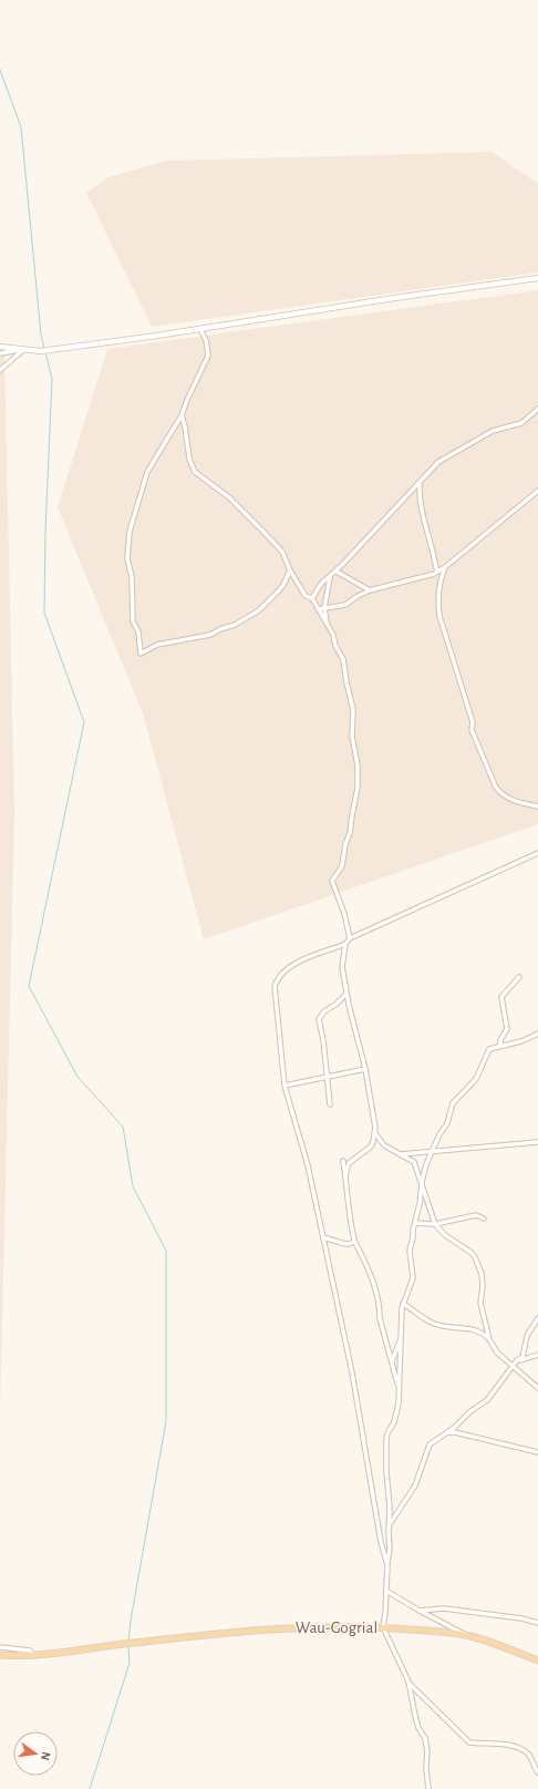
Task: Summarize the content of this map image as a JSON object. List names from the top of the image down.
{
  "streets": {
    "main road": ["Wau-Gogrial"]
  },
  "north": "right"
}
